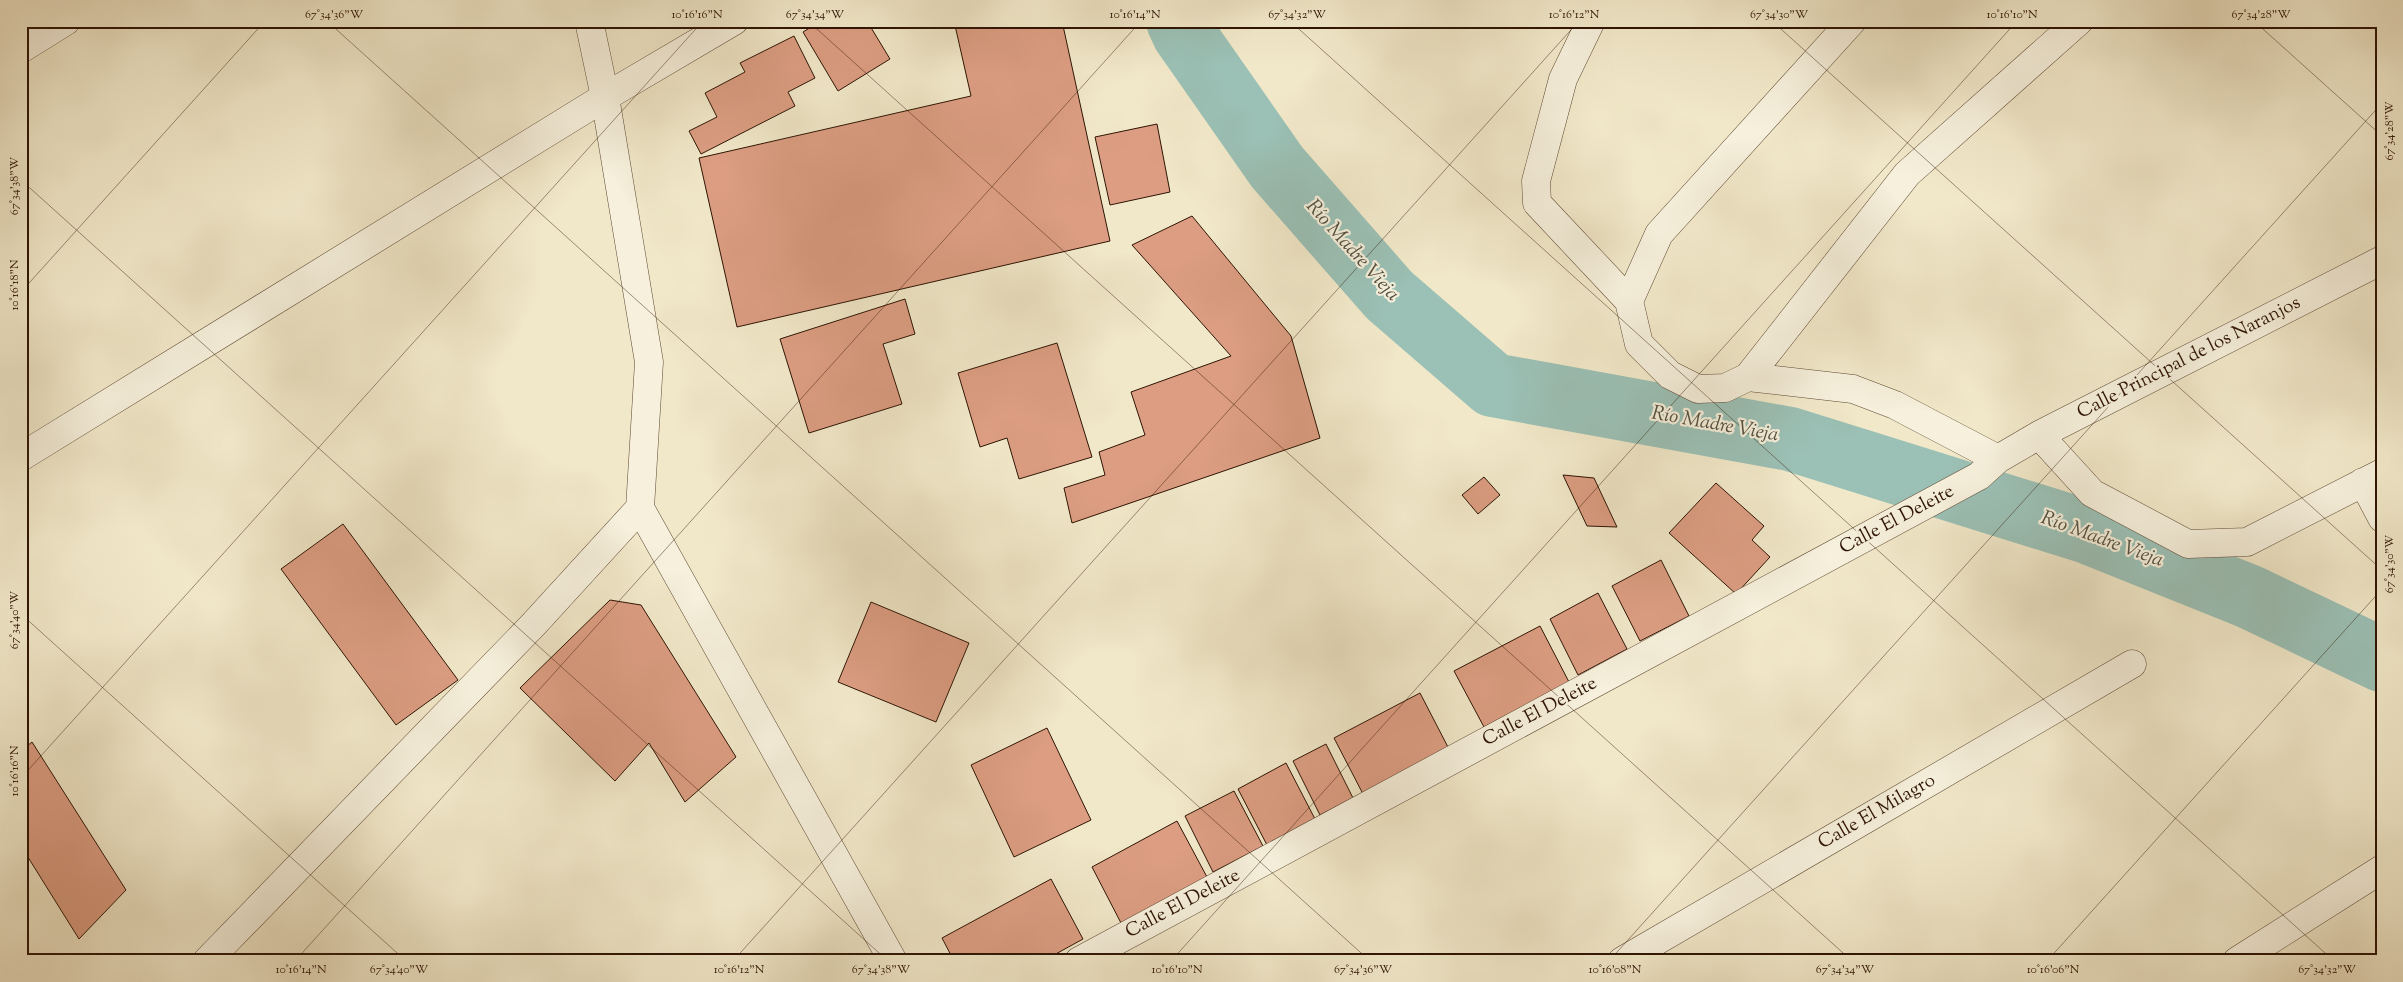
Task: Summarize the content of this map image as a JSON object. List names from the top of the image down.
{
  "streets": {
    "street": ["Calle Principal de los Naranjos", "Calle El Deleite", "Calle El Milagro"]
  },
  "crossings": [
    ["Calle Principal de los Naranjos", "Calle El Deleite"]
  ],
  "water": ["Río Madre Vieja"],
  "coordinates": [
    "67°34'36\"W",
    "10°16'16\"N",
    "67°34'34\"W",
    "10°16'14\"N",
    "67°34'32\"W",
    "10°16'12\"N",
    "67°34'30\"W",
    "10°16'10\"N",
    "67°34'28\"W",
    "67°34'38\"W",
    "10°16'18\"N",
    "67°34'40\"W",
    "10°16'08\"N",
    "10°16'06\"N"
  ]
}
